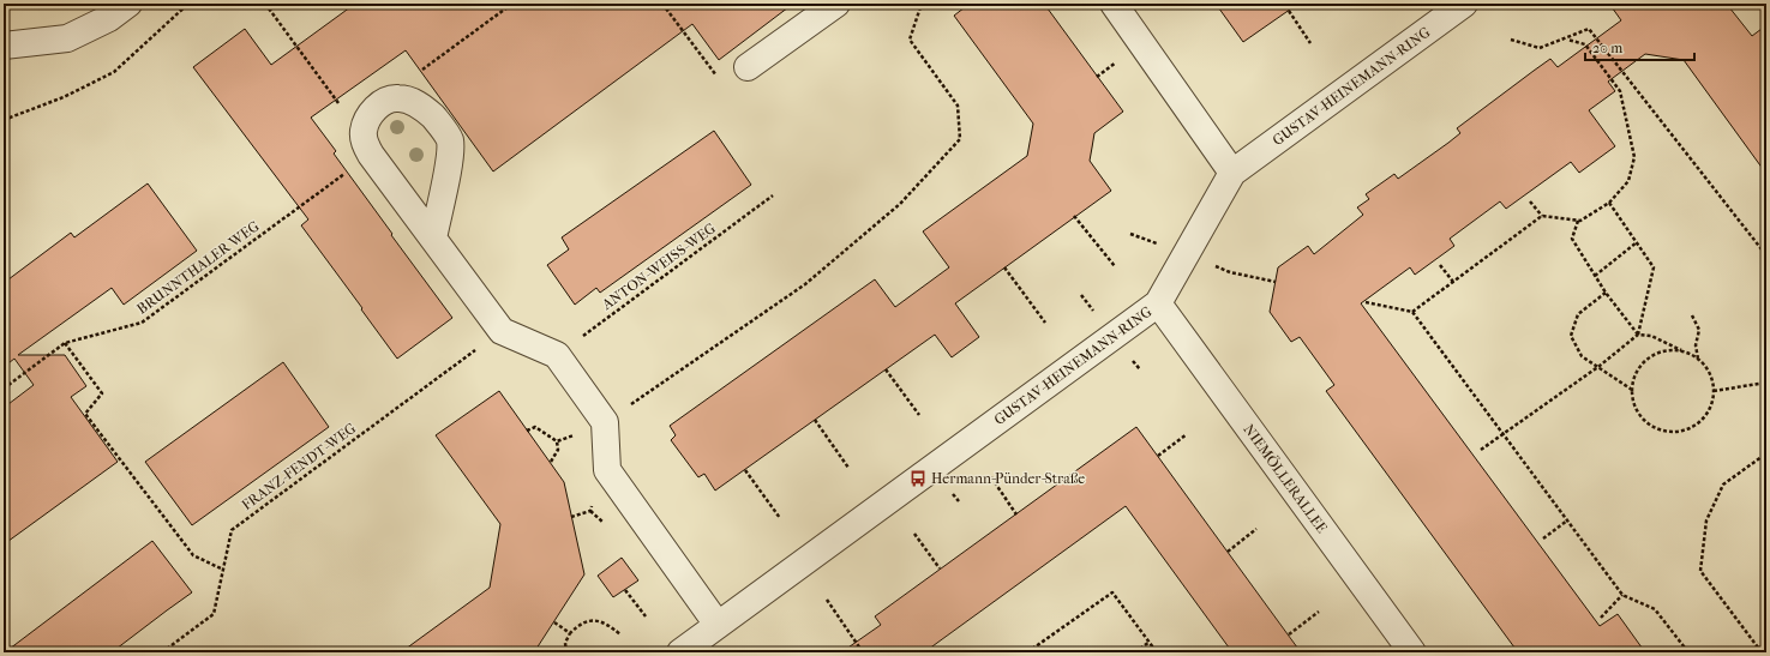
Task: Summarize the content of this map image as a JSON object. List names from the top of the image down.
{
  "streets": {
    "street": ["GUSTAV-HEINEMANN-RING", "NIEMÖLLERALLEE"],
    "path": ["ANTON-WEISS-WEG", "BRUNNTHALER WEG", "FRANZ-FENDT-WEG"]
  },
  "crossings": [
    ["GUSTAV-HEINEMANN-RING", "NIEMÖLLERALLEE"]
  ],
  "places": {
    "bus stop": ["Hermann-Pünder-Straße"]
  },
  "scale_bar": "20 m"
}
